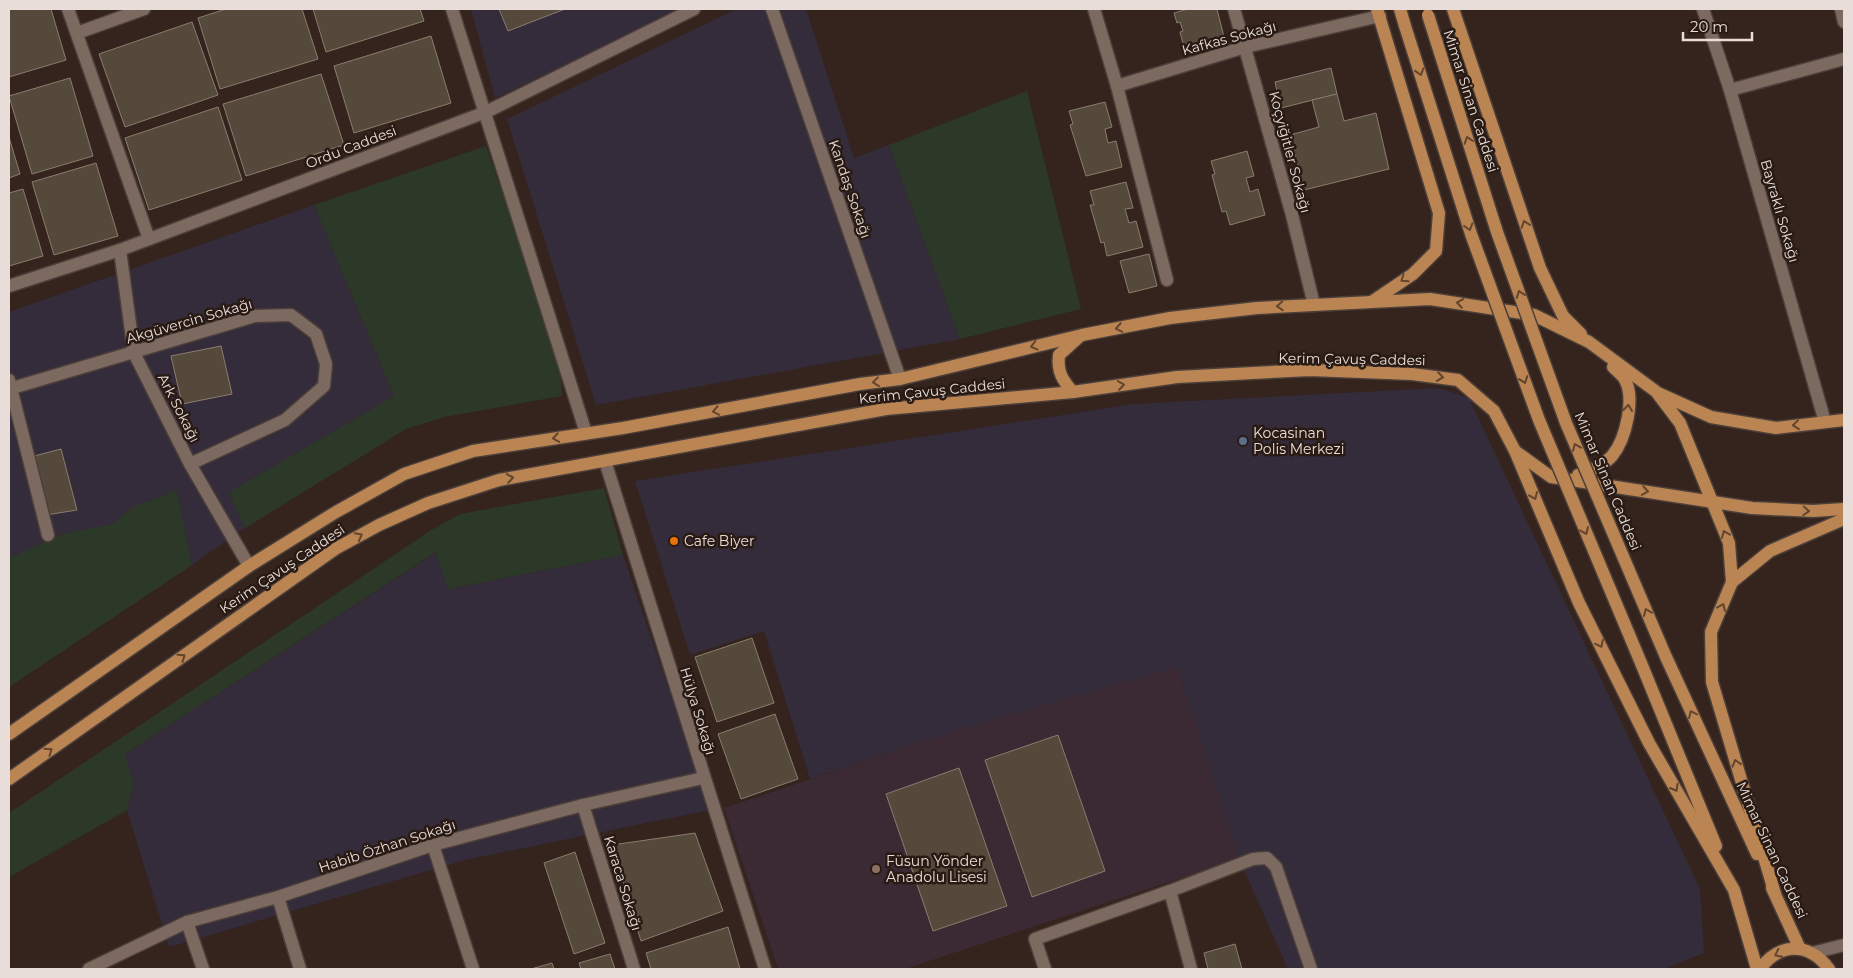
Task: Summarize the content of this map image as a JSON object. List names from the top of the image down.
{
  "streets": {
    "main road": ["Mimar Sinan Caddesi", "Kerim Çavuş Caddesi"],
    "street": [
      "Kafkas Sokağı",
      "Ordu Caddesi",
      "Koçyiğitler Sokağı",
      "Kandaş Sokağı",
      "Bayraklı Sokağı",
      "Akgüvercin Sokağı",
      "Ark Sokağı",
      "Hülya Sokağı",
      "Habib Özhan Sokağı",
      "Karaca Sokağı"
    ]
  },
  "crossings": [
    ["Kafkas Sokağı", "Koçyiğitler Sokağı"],
    ["Ordu Caddesi", "Ark Sokağı"],
    ["Koçyiğitler Sokağı", "Kerim Çavuş Caddesi"],
    ["Kandaş Sokağı", "Kerim Çavuş Caddesi"],
    ["Akgüvercin Sokağı", "Ark Sokağı"],
    ["Kerim Çavuş Caddesi", "Ark Sokağı"],
    ["Kerim Çavuş Caddesi", "Hülya Sokağı"],
    ["Hülya Sokağı", "Habib Özhan Sokağı"],
    ["Habib Özhan Sokağı", "Karaca Sokağı"]
  ],
  "places": ["Kocasinan Polis Merkezi", "Cafe Biyer", "Füsun Yönder Anadolu Lisesi"],
  "scale_bar": "20 m"
}
